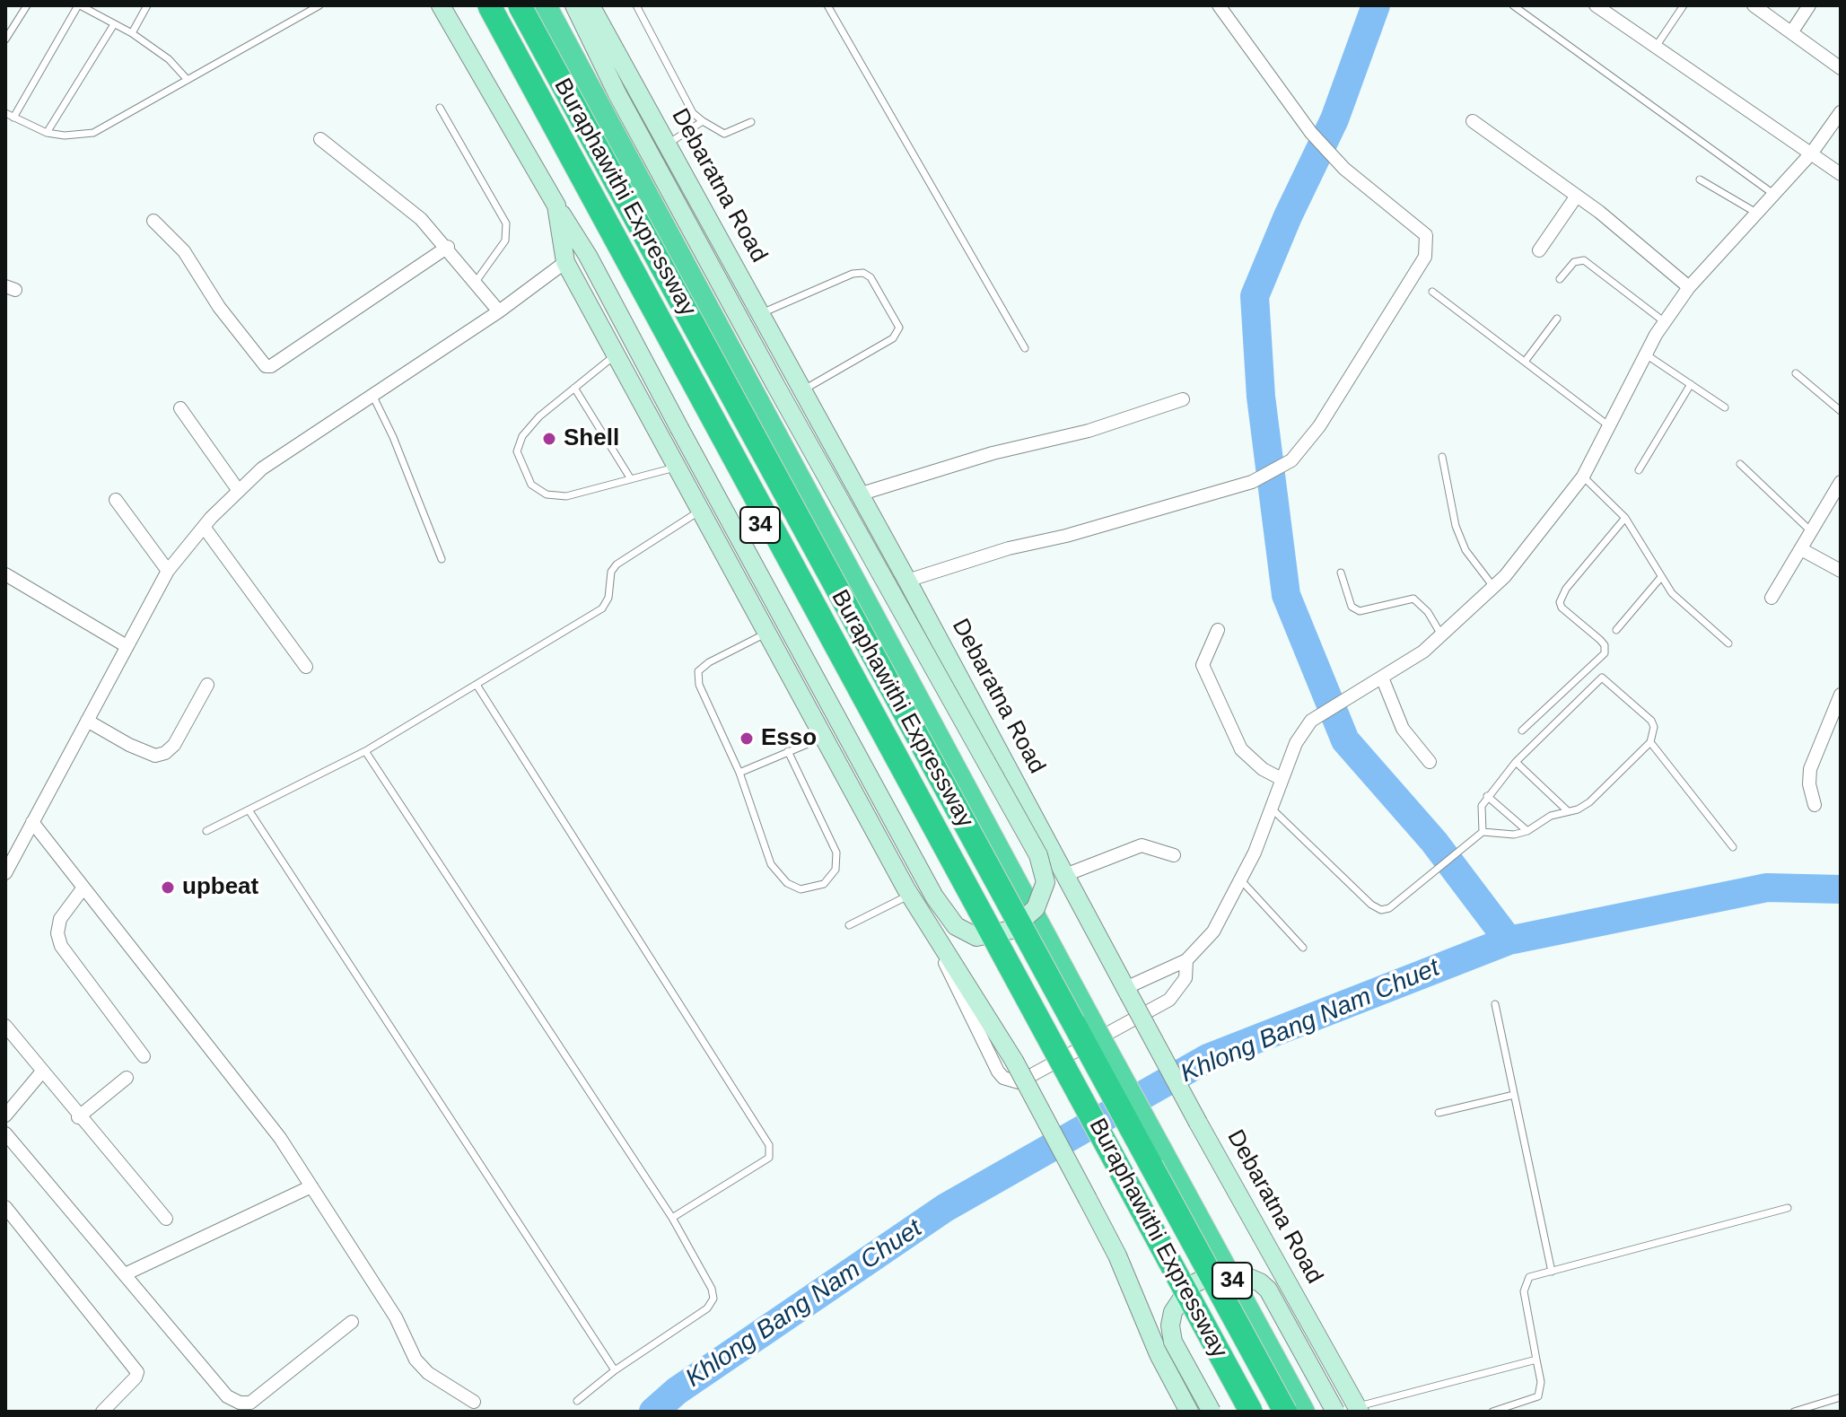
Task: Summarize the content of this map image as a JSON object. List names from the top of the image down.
{
  "streets": {
    "highway": ["Buraphawithi Expressway", "34"],
    "main road": ["Debaratna Road"]
  },
  "water": ["Khlong Bang Nam Chuet"],
  "places": ["Shell", "Esso", "upbeat"]
}
